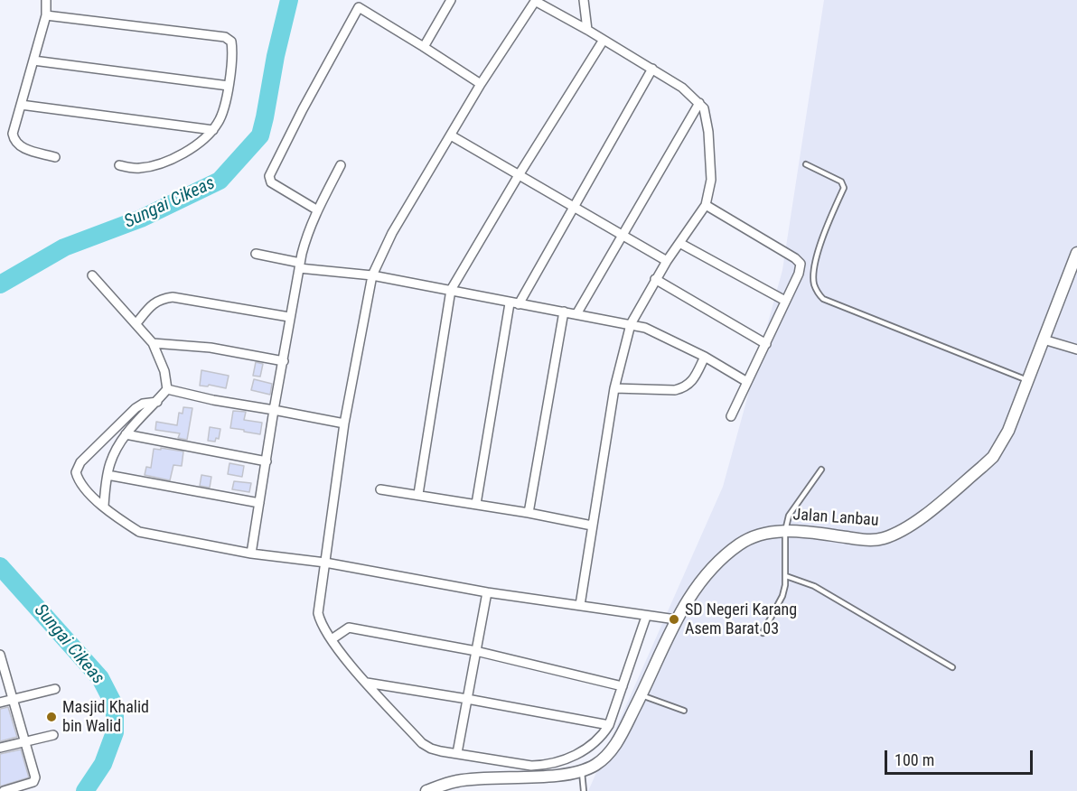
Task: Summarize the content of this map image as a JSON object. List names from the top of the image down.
{
  "streets": {
    "street": ["Jalan Lanbau"]
  },
  "water": ["Sungai Cikeas"],
  "places": ["SD Negeri Karang Asem Barat 03", "Masjid Khalid bin Walid"],
  "scale_bar": "100 m"
}
